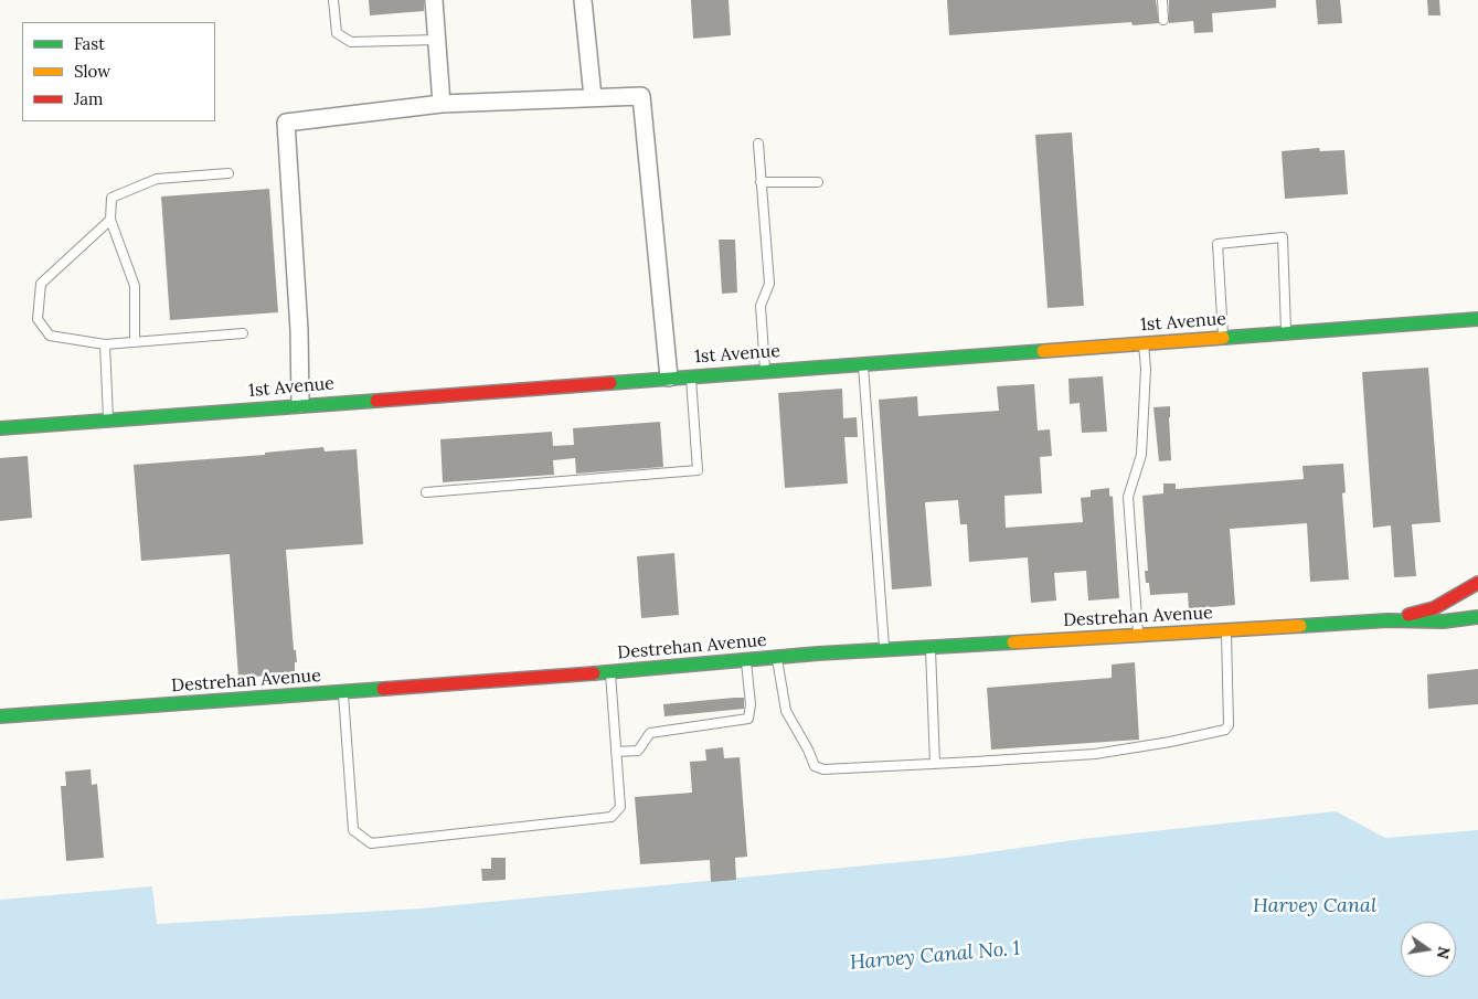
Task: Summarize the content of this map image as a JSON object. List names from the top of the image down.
{
  "streets": {
    "main road": ["1st Avenue", "Destrehan Avenue"]
  },
  "water": ["Harvey Canal", "Harvey Canal No. 1"],
  "legend": ["Fast", "Slow", "Jam"],
  "north": "right"
}
